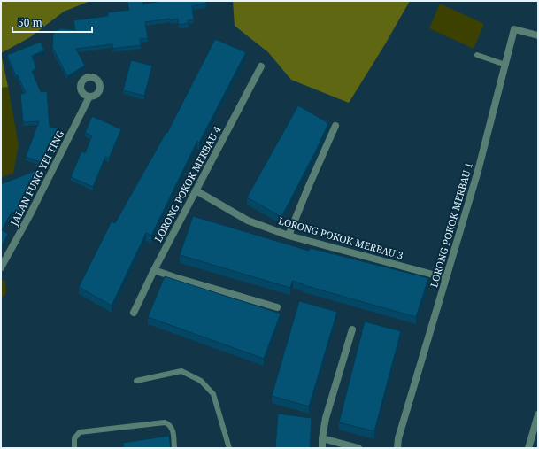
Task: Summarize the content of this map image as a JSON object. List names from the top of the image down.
{
  "streets": {
    "street": [
      "JALAN FUNG YEI TING",
      "LORONG POKOK MERBAU 4",
      "LORONG POKOK MERBAU 1",
      "LORONG POKOK MERBAU 3"
    ]
  },
  "crossings": [
    ["LORONG POKOK MERBAU 4", "LORONG POKOK MERBAU 3"],
    ["LORONG POKOK MERBAU 1", "LORONG POKOK MERBAU 3"]
  ],
  "scale_bar": "50 m"
}
